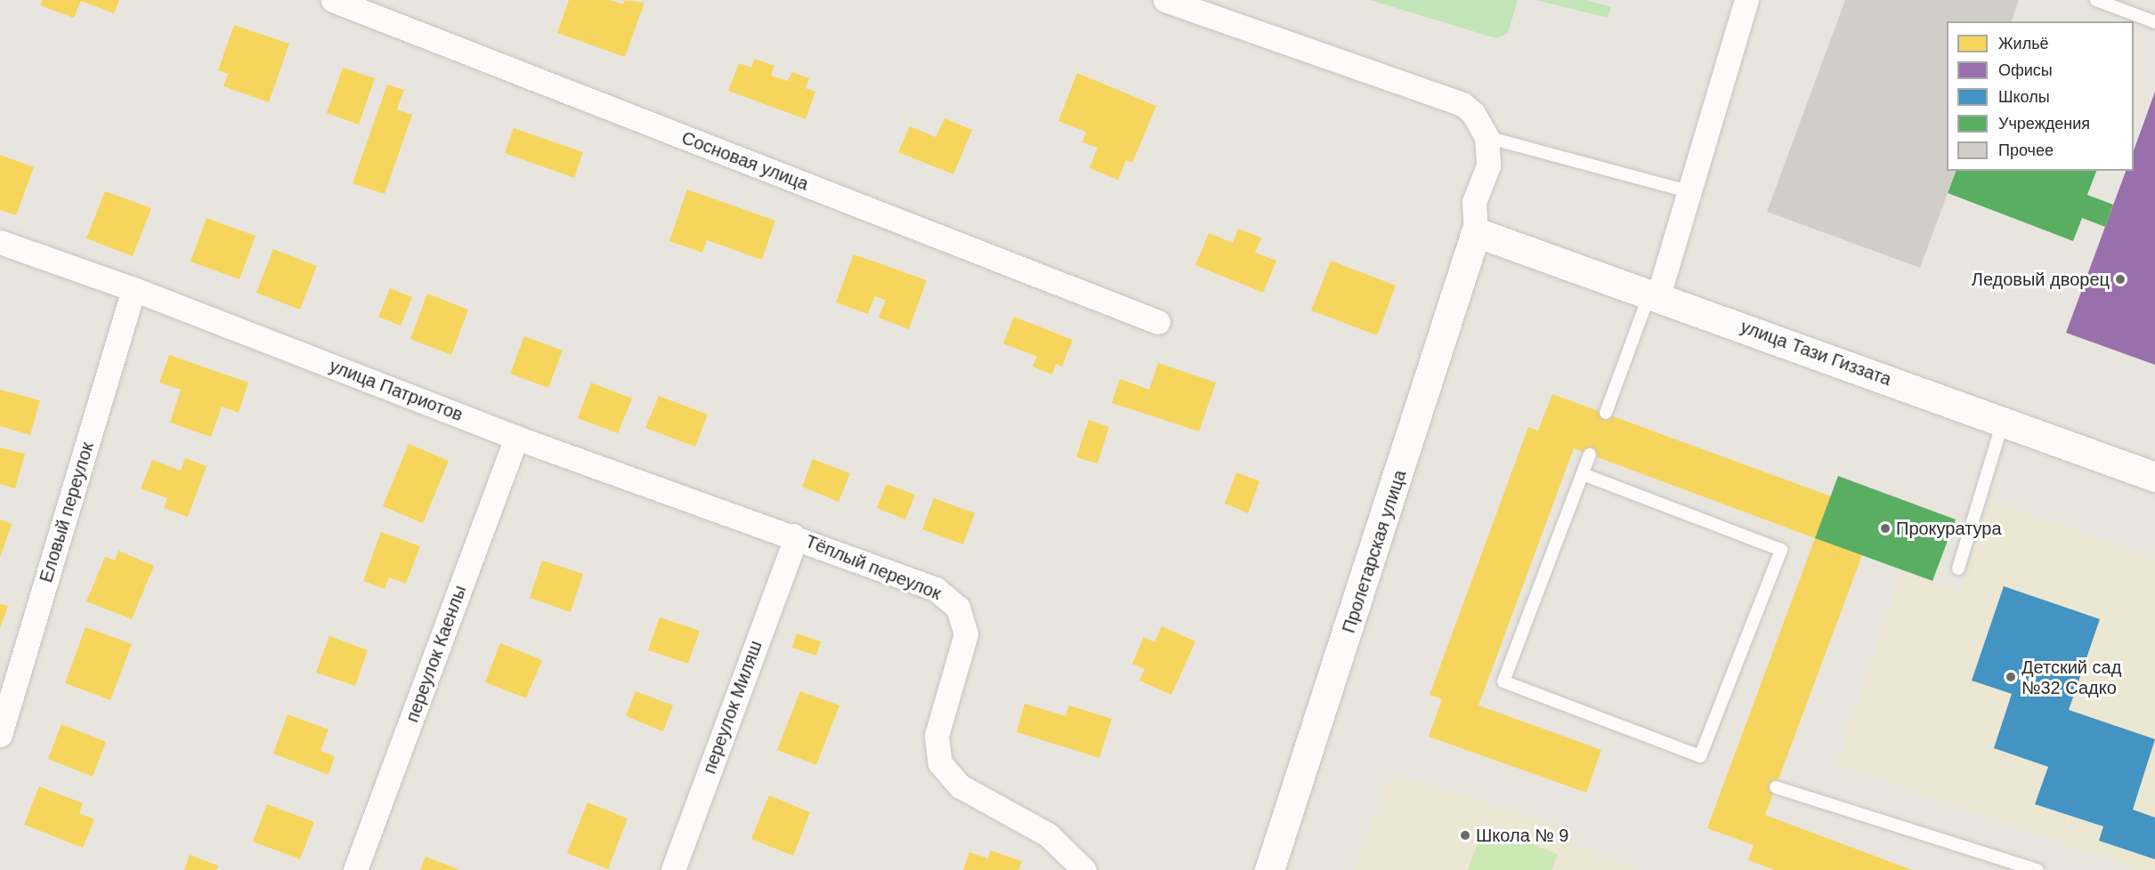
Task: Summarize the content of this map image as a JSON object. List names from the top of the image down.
{
  "streets": {
    "street": [
      "Сосновая улица",
      "улица Тази Гиззата",
      "улица Патриотов",
      "Еловый переулок",
      "Пролетарская улица",
      "Тёплый переулок",
      "переулок Каенлы",
      "переулок Миляш"
    ]
  },
  "crossings": [
    ["улица Тази Гиззата", "Пролетарская улица"],
    ["улица Патриотов", "Еловый переулок"],
    ["улица Патриотов", "Тёплый переулок"],
    ["улица Патриотов", "переулок Каенлы"],
    ["улица Патриотов", "переулок Миляш"],
    ["Тёплый переулок", "переулок Миляш"]
  ],
  "places": [
    "Ледовый дворец",
    "Прокуратура",
    "Детский сад №32 Садко",
    "Школа № 9"
  ],
  "legend": [
    "Жильё",
    "Офисы",
    "Школы",
    "Учреждения",
    "Прочее"
  ]
}
